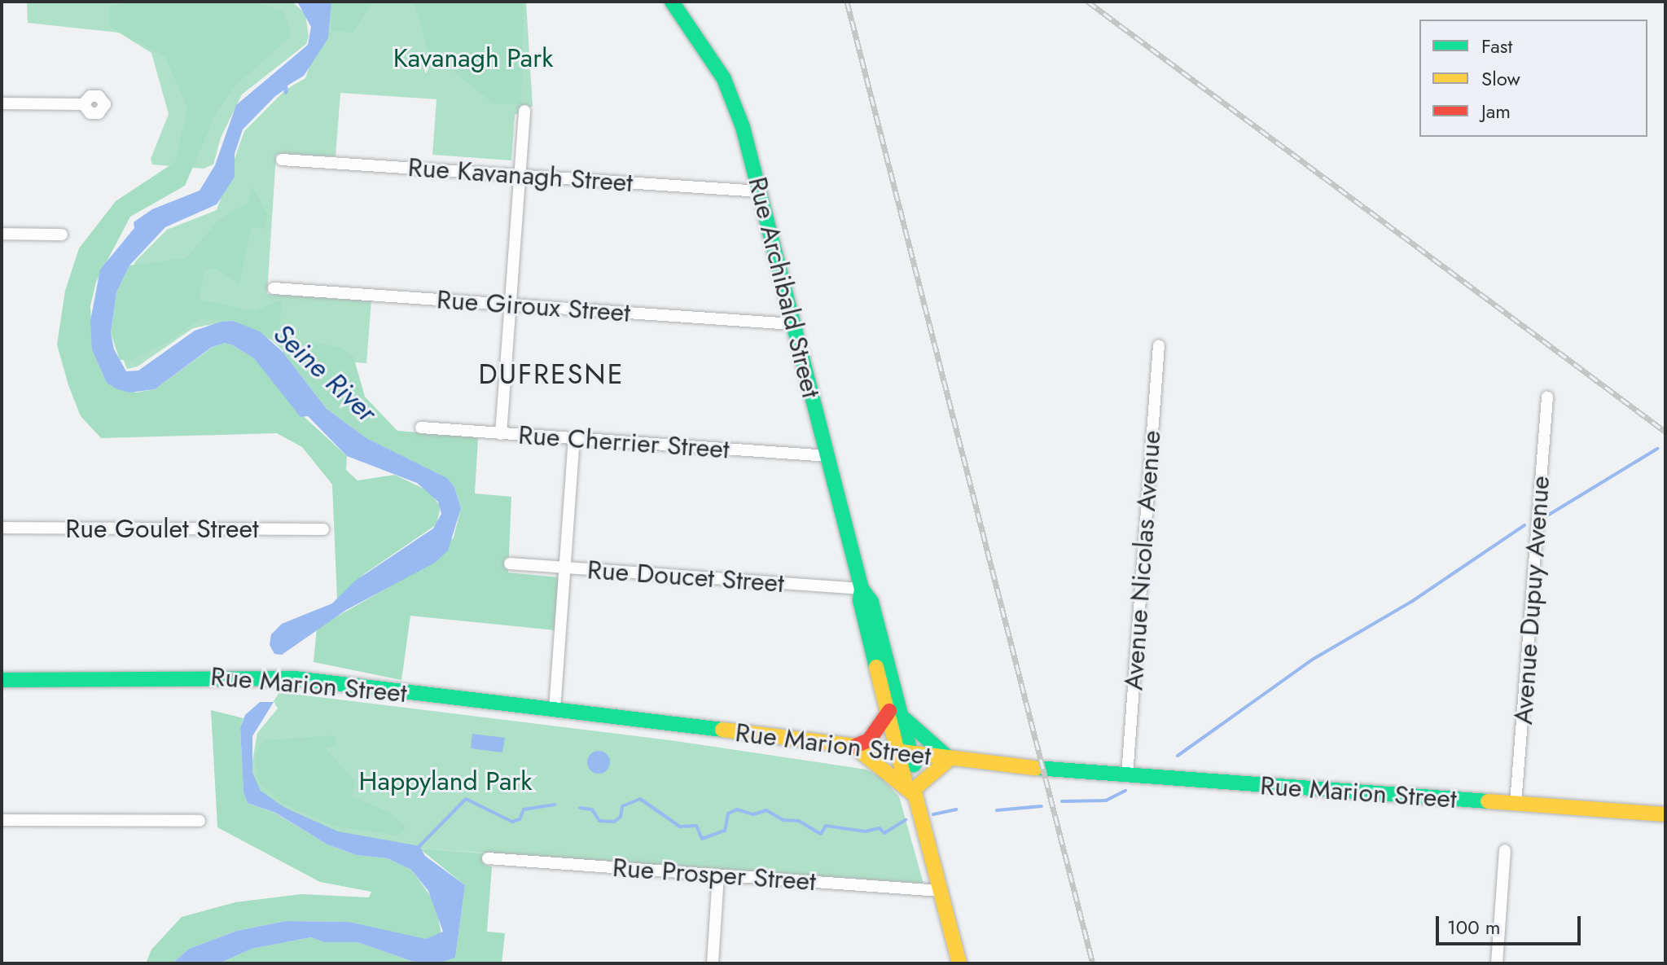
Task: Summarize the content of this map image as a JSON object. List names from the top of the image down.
{
  "streets": {
    "main road": ["Rue Archibald Street", "Rue Marion Street"],
    "street": [
      "Rue Kavanagh Street",
      "Rue Giroux Street",
      "Rue Cherrier Street",
      "Rue Goulet Street",
      "Avenue Nicolas Avenue",
      "Rue Doucet Street",
      "Avenue Dupuy Avenue",
      "Rue Prosper Street"
    ]
  },
  "crossings": [
    ["Rue Kavanagh Street", "Rue Archibald Street"],
    ["Rue Archibald Street", "Rue Giroux Street"],
    ["Rue Archibald Street", "Rue Cherrier Street"],
    ["Rue Archibald Street", "Rue Doucet Street"],
    ["Rue Archibald Street", "Rue Marion Street"],
    ["Rue Archibald Street", "Rue Prosper Street"],
    ["Avenue Nicolas Avenue", "Rue Marion Street"],
    ["Avenue Dupuy Avenue", "Rue Marion Street"]
  ],
  "districts": ["DUFRESNE"],
  "water": ["Seine River"],
  "parks": ["Kavanagh Park", "Happyland Park"],
  "legend": ["Fast", "Slow", "Jam"],
  "scale_bar": "100 m"
}
